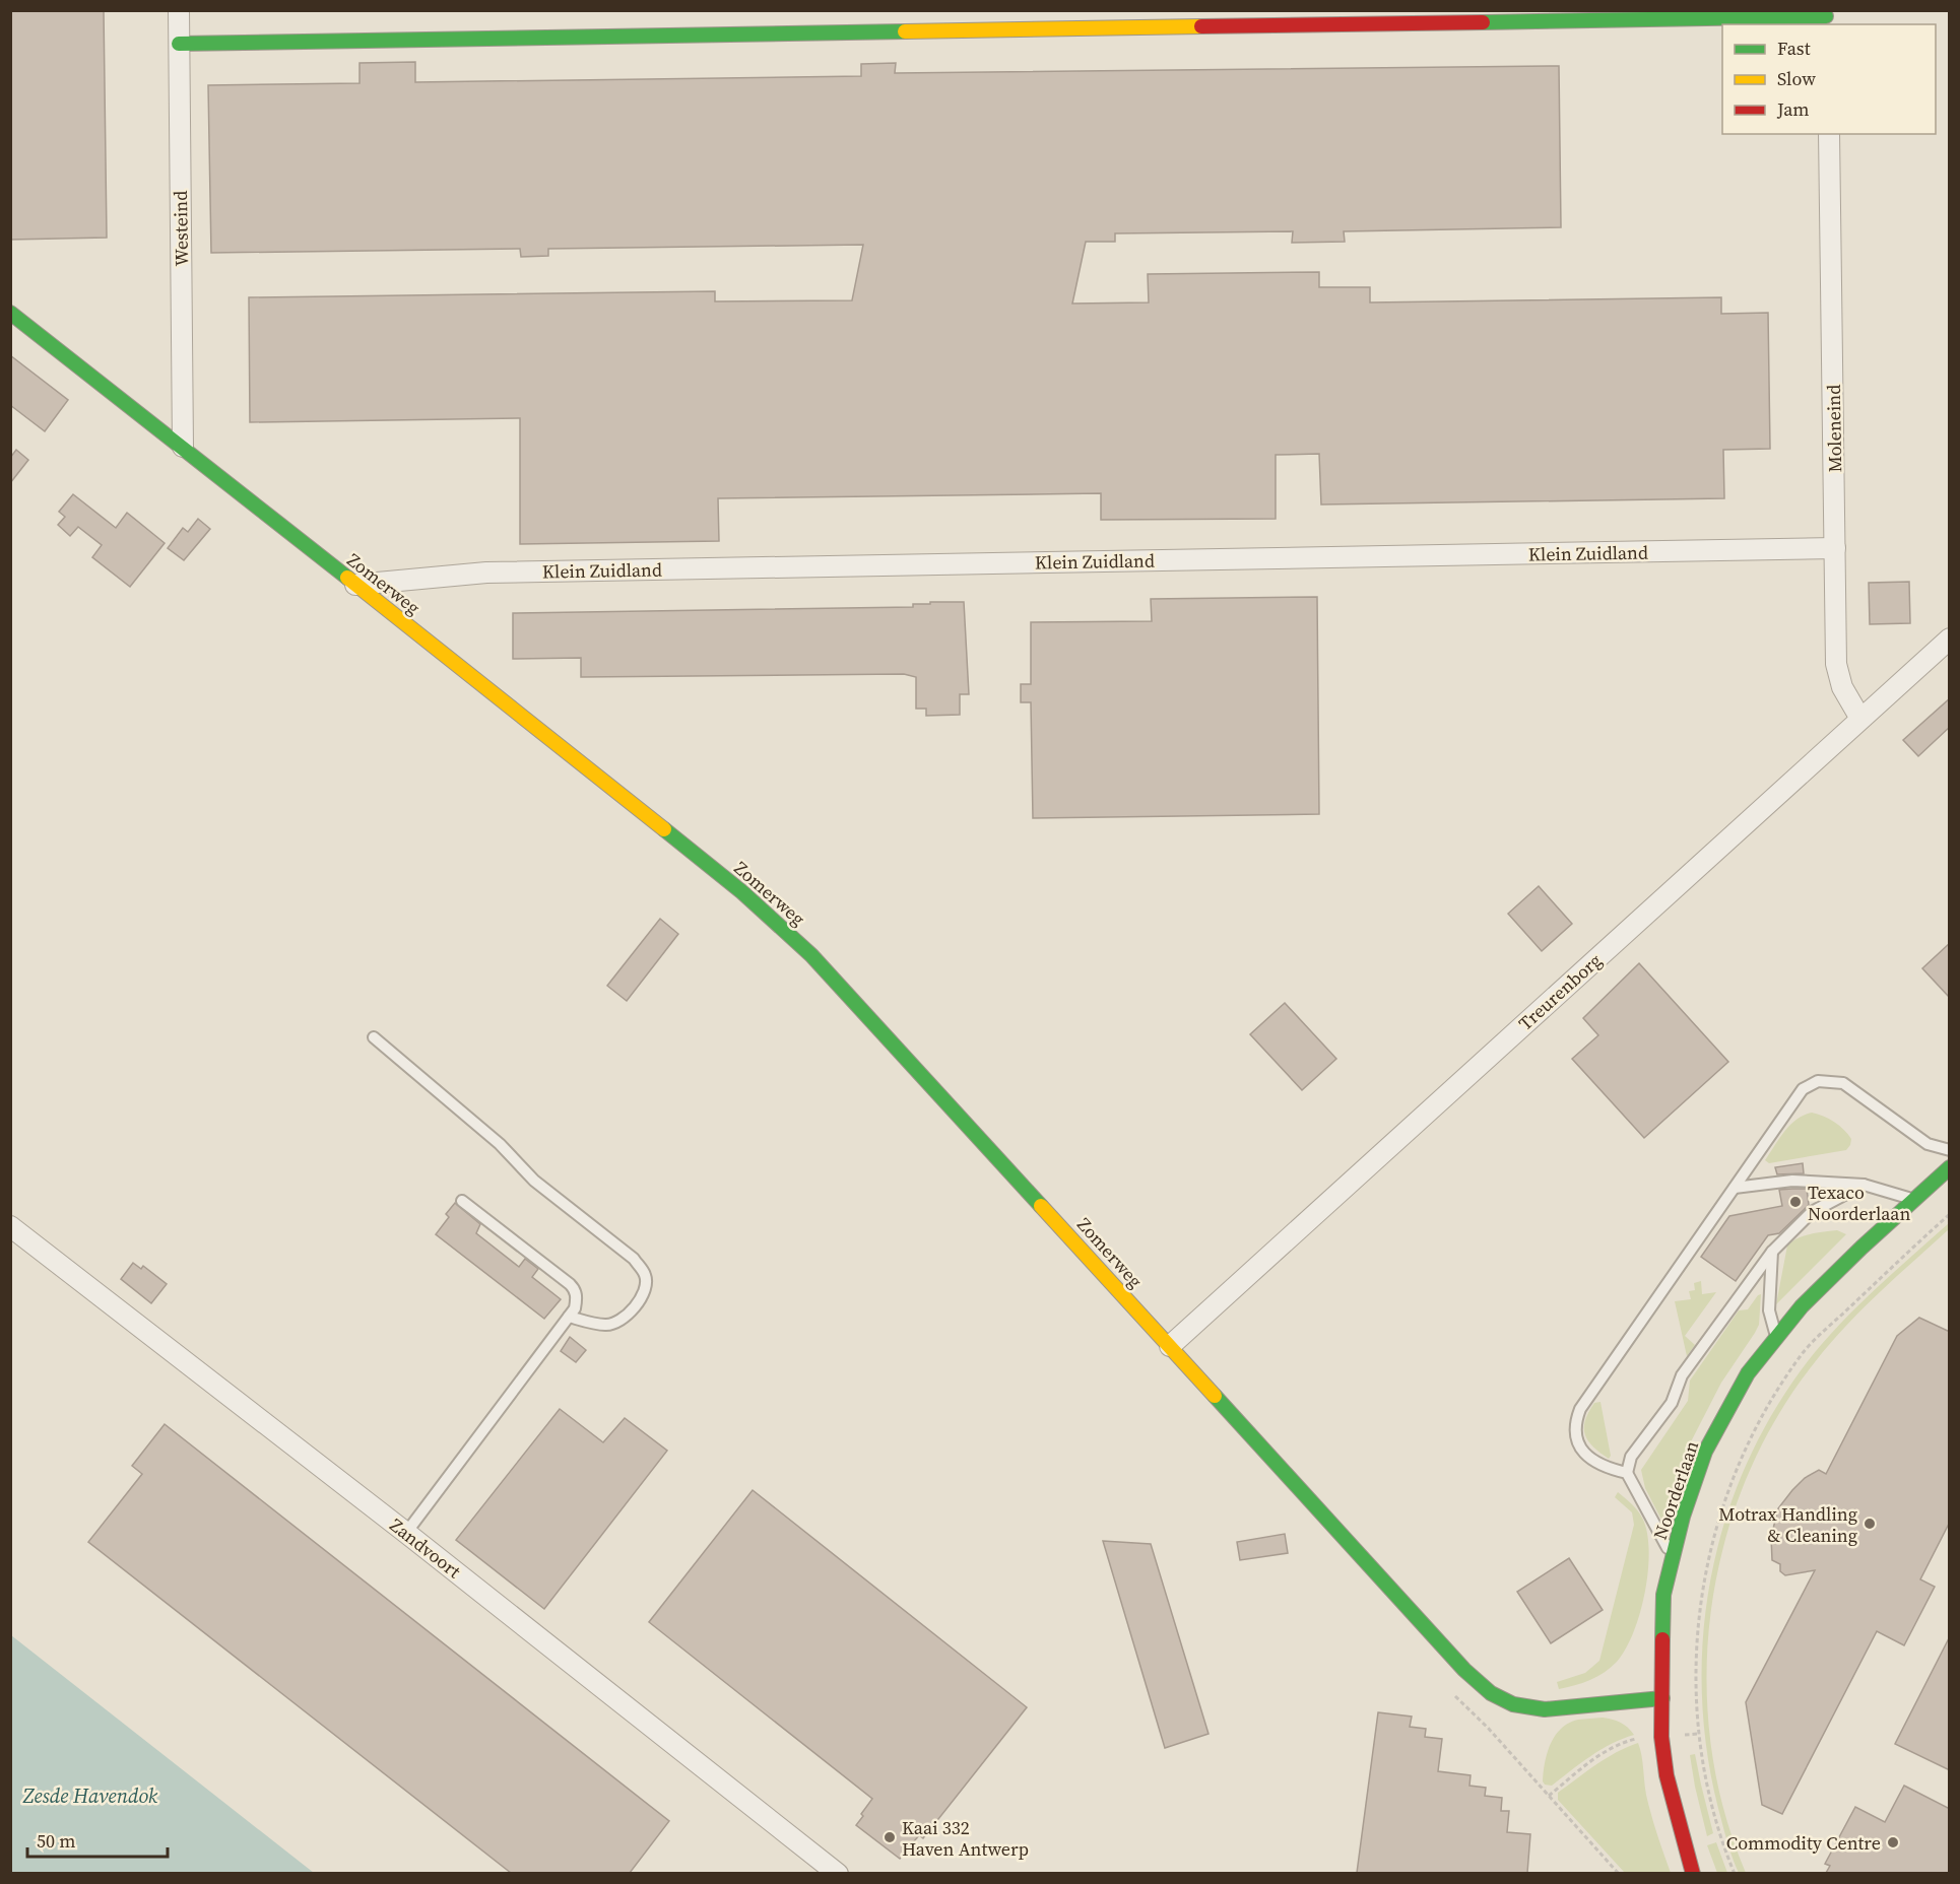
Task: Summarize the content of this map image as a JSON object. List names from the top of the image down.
{
  "streets": {
    "street": [
      "Westeind",
      "Moleneind",
      "Klein Zuidland",
      "Zomerweg",
      "Treurenborg",
      "Noorderlaan",
      "Zandvoort"
    ]
  },
  "crossings": [
    ["Westeind", "Zomerweg"],
    ["Moleneind", "Klein Zuidland"],
    ["Moleneind", "Treurenborg"],
    ["Klein Zuidland", "Zomerweg"],
    ["Zomerweg", "Treurenborg"],
    ["Zomerweg", "Noorderlaan"]
  ],
  "water": ["Zesde Havendok"],
  "places": [
    "Texaco Noorderlaan",
    "Motrax Handling & Cleaning",
    "Kaai 332 Haven Antwerp",
    "Commodity Centre"
  ],
  "legend": ["Fast", "Slow", "Jam"],
  "scale_bar": "50 m"
}
